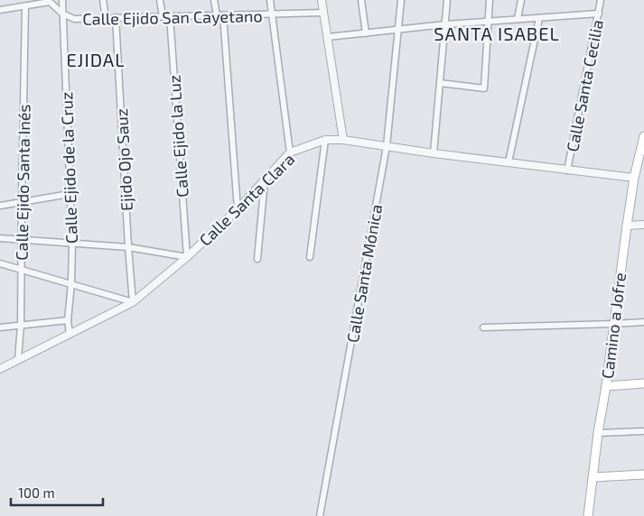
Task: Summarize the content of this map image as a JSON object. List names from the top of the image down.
{
  "streets": {
    "main road": ["Camino a Jofre"],
    "street": [
      "Calle Ejido San Cayetano",
      "Calle Santa Cecilia",
      "Calle Ejido la Luz",
      "Ejido Ojo Sauz",
      "Calle Ejido de la Cruz",
      "Calle Ejido Santa Inés",
      "Calle Santa Clara",
      "Calle Santa Mónica"
    ]
  },
  "crossings": [
    ["Calle Ejido San Cayetano", "Calle Ejido la Luz"],
    ["Calle Ejido San Cayetano", "Ejido Ojo Sauz"],
    ["Calle Ejido San Cayetano", "Calle Ejido de la Cruz"],
    ["Calle Ejido San Cayetano", "Calle Ejido Santa Inés"],
    ["Calle Santa Cecilia", "Calle Santa Clara"],
    ["Calle Ejido la Luz", "Calle Santa Clara"],
    ["Ejido Ojo Sauz", "Calle Santa Clara"],
    ["Calle Ejido de la Cruz", "Calle Santa Clara"],
    ["Calle Ejido Santa Inés", "Calle Santa Clara"],
    ["Calle Santa Clara", "Calle Santa Mónica"],
    ["Calle Santa Clara", "Camino a Jofre"]
  ],
  "districts": ["SANTA ISABEL", "EJIDAL"],
  "scale_bar": "100 m"
}
